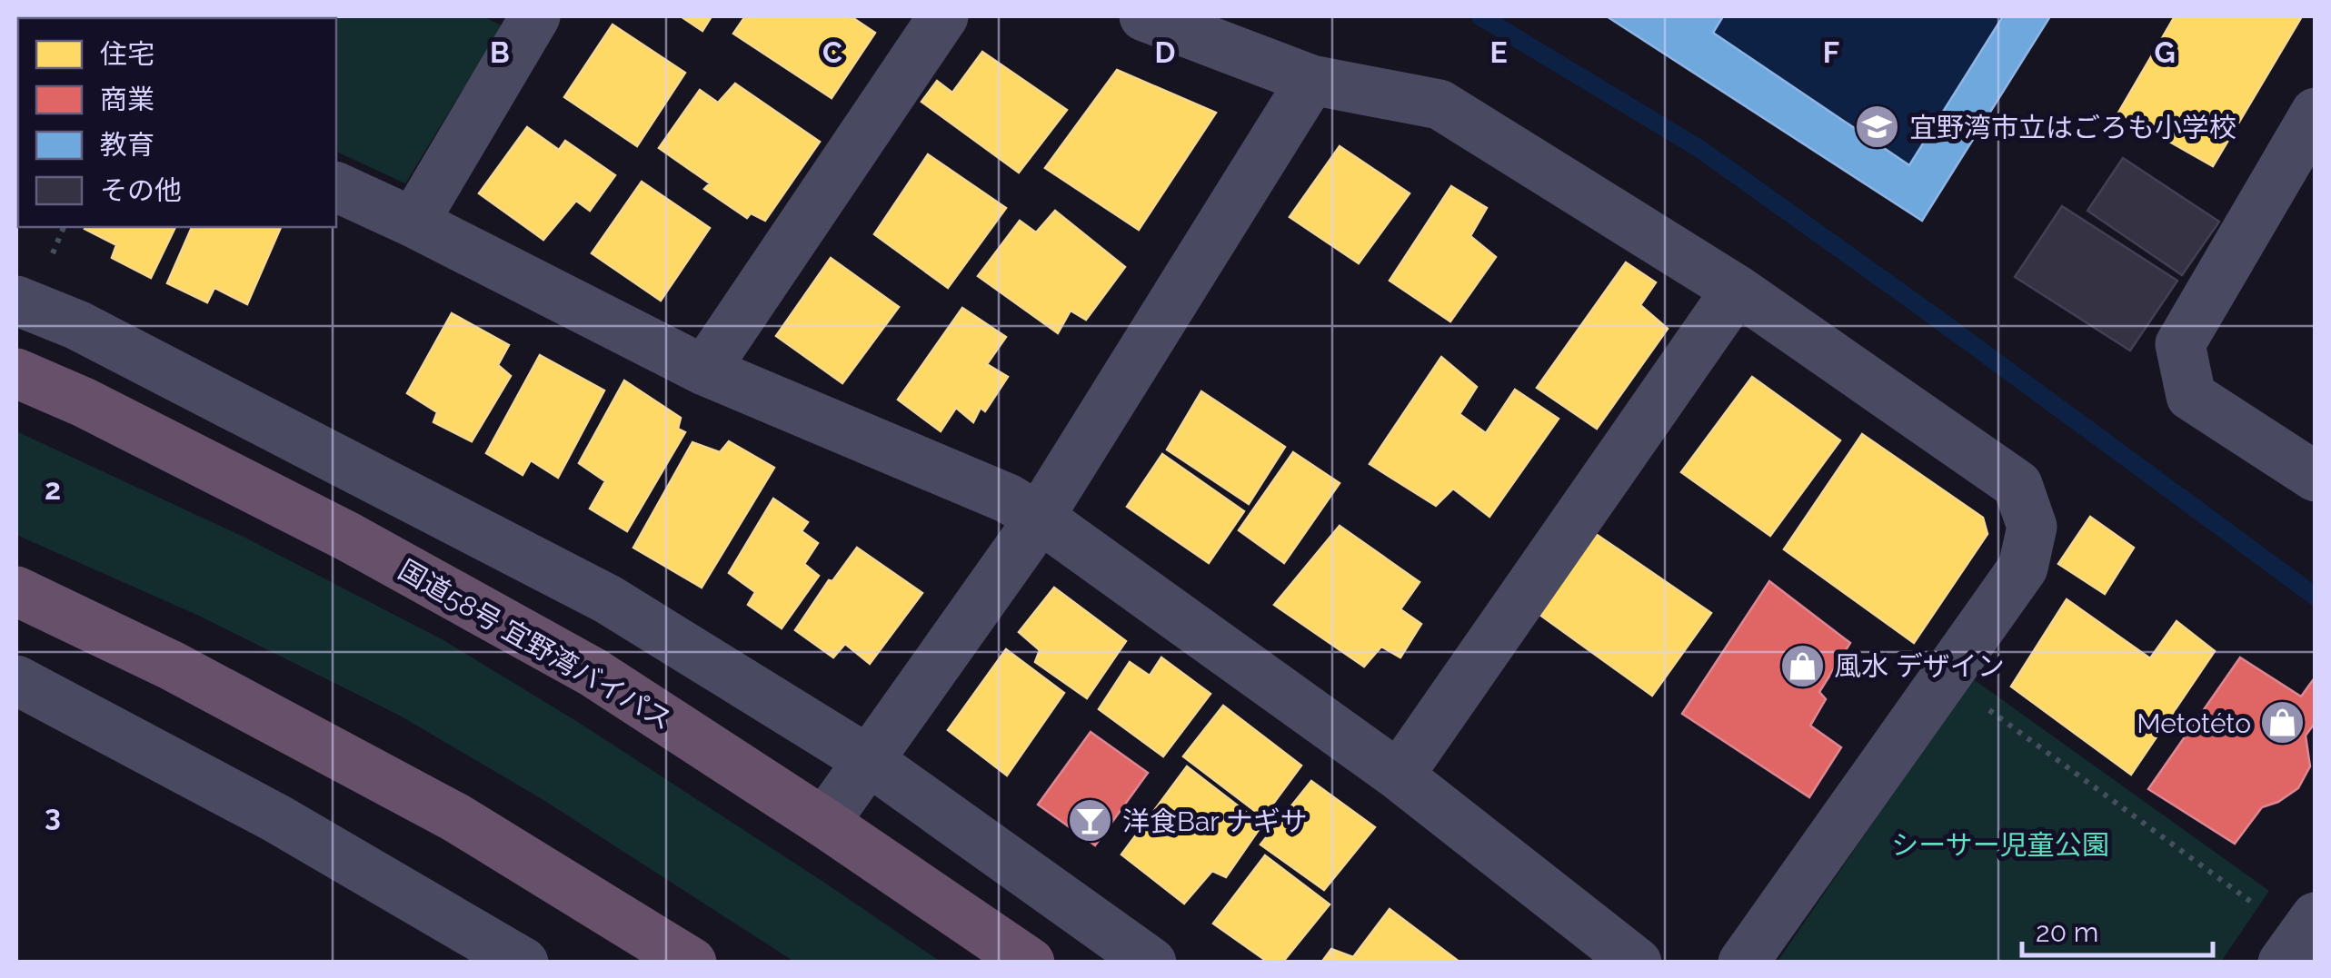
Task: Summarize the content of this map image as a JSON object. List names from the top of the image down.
{
  "streets": {
    "highway": ["国道58号 宜野湾バイパス"]
  },
  "parks": ["シーサー児童公園"],
  "places": {
    "school or university": ["宜野湾市立はごろも小学校"],
    "shop": ["風水 デザイン", "Metotéto"],
    "bar": ["洋食Bar ナギサ"]
  },
  "legend": [
    "住宅",
    "商業",
    "教育",
    "その他"
  ],
  "scale_bar": "20 m",
  "grid": {
    "columns": [
      "B",
      "C",
      "D",
      "E",
      "F",
      "G"
    ],
    "rows": ["2", "3"]
  }
}
